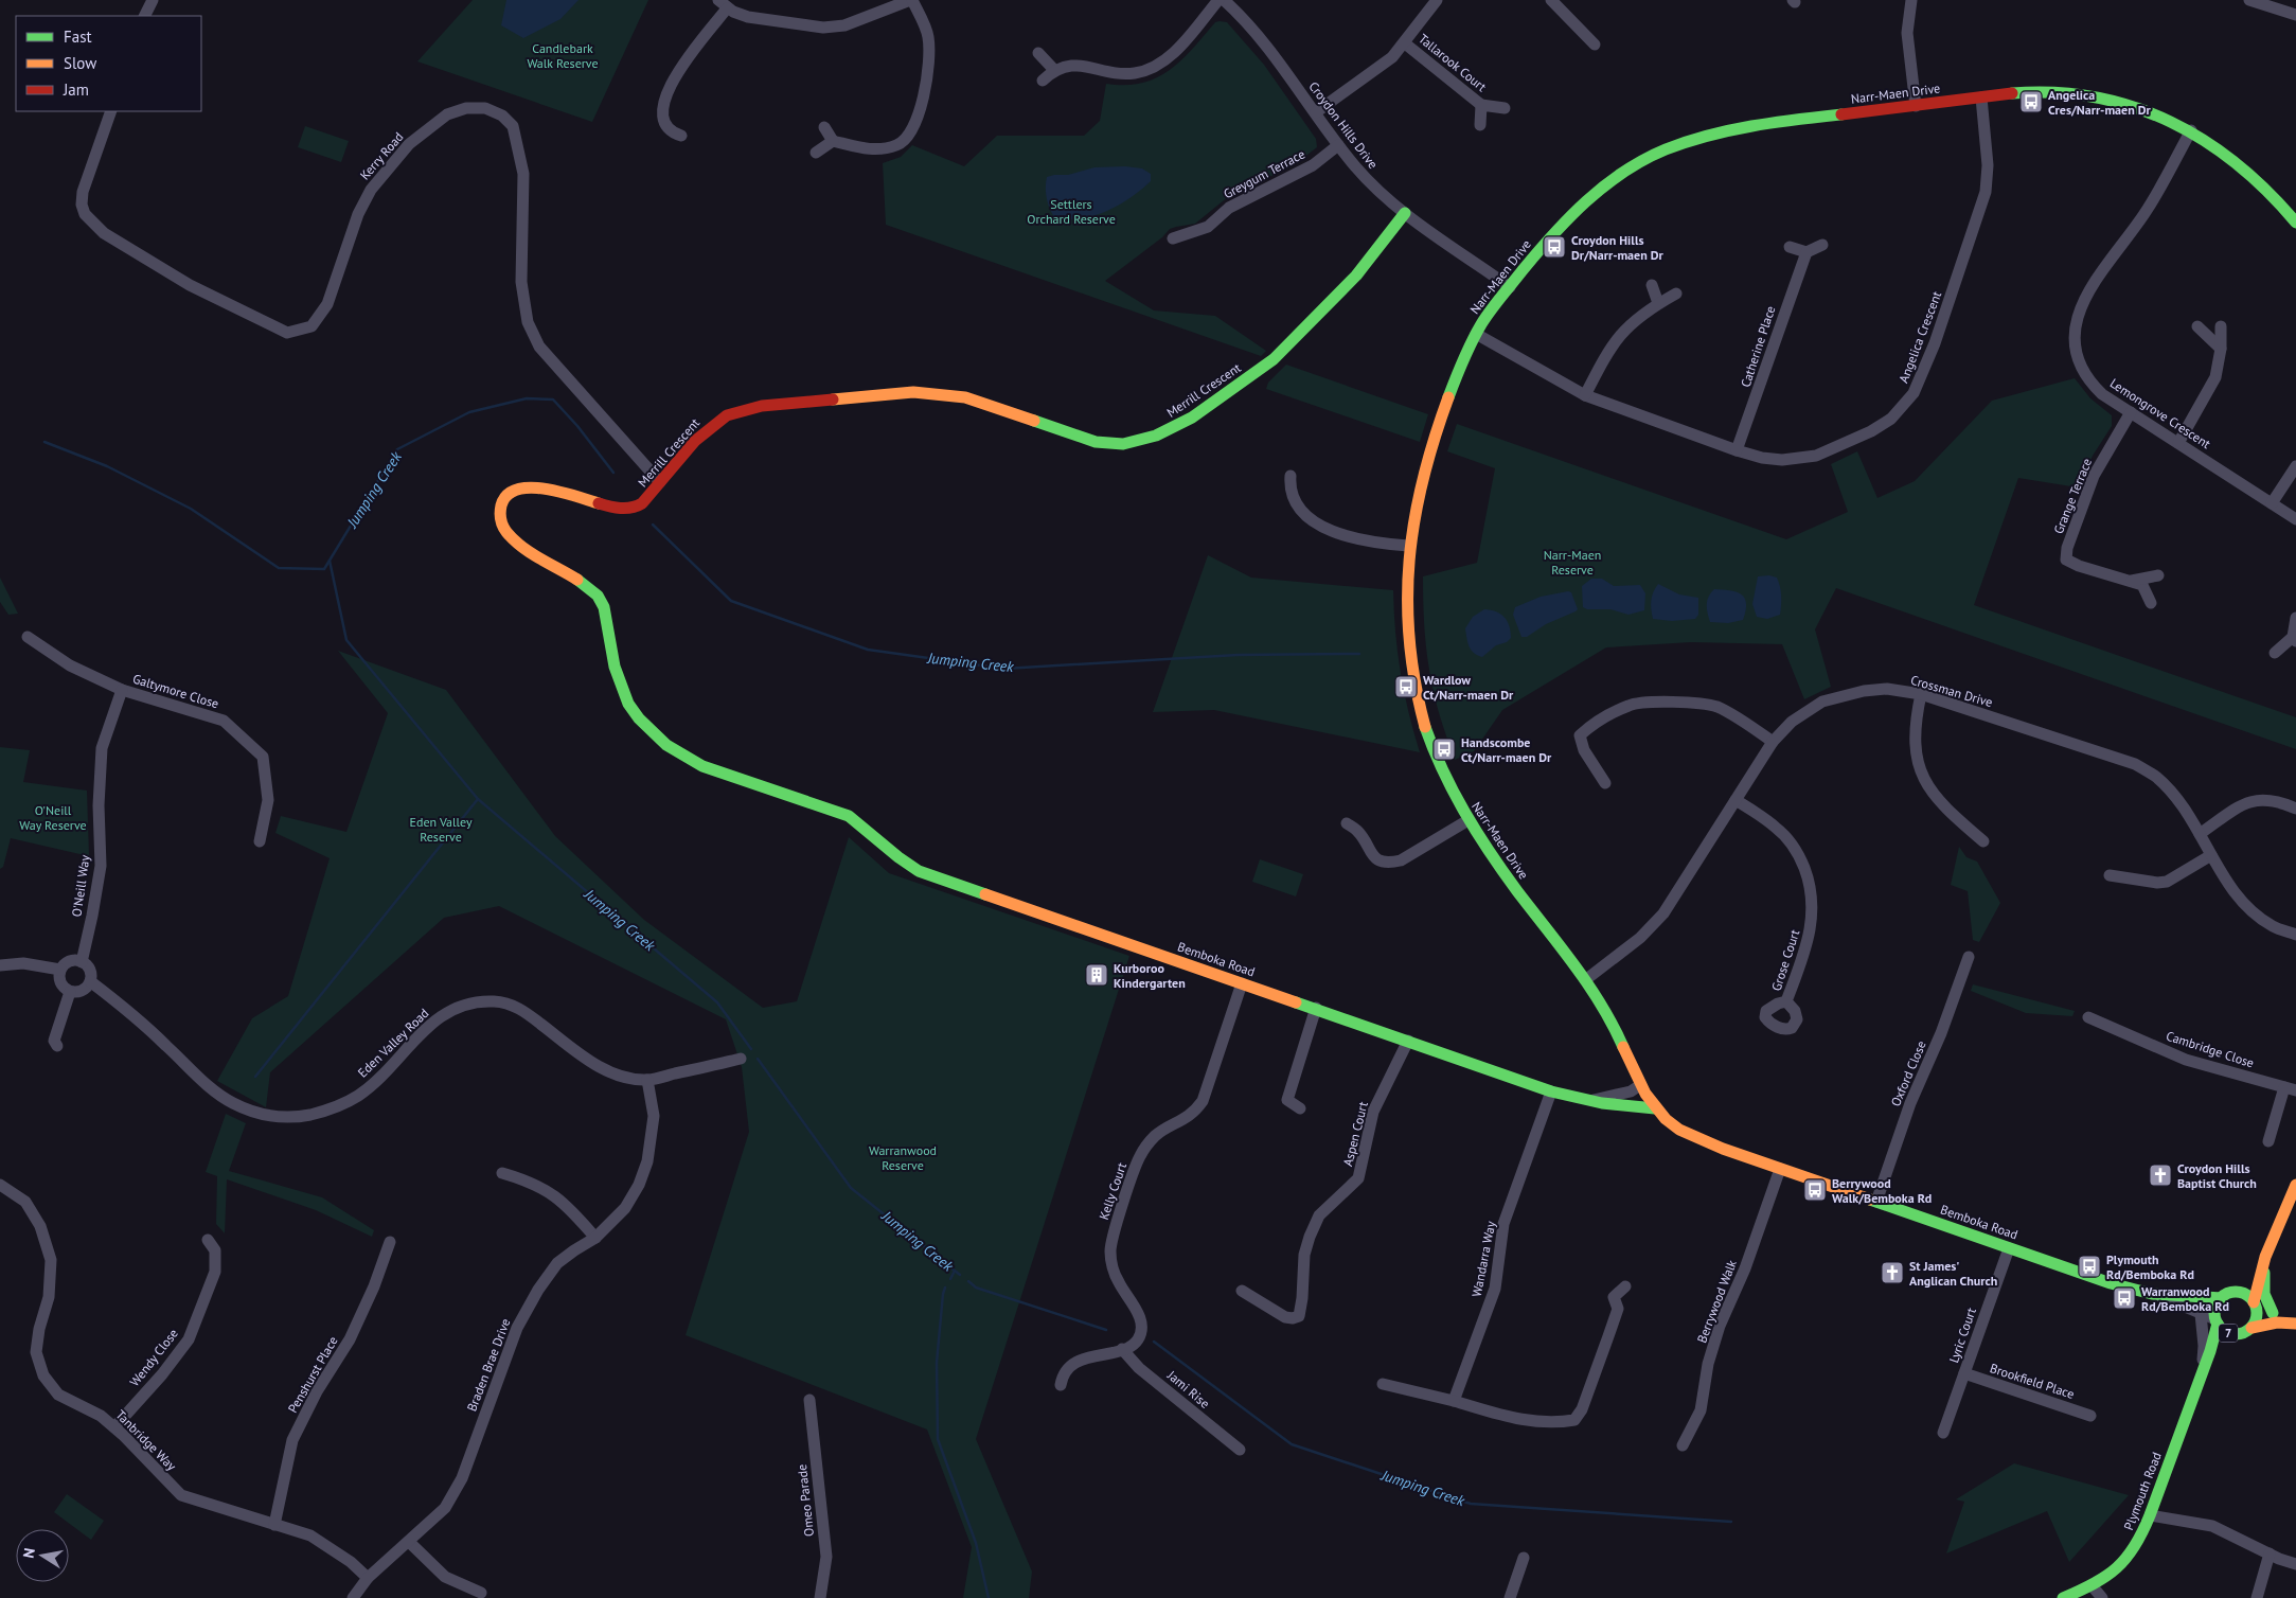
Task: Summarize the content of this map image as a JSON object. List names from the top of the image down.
{
  "streets": {
    "street": [
      "Tallarook Court",
      "Narr-Maen Drive",
      "Croydon Hills Drive",
      "Kerry Road",
      "Greygum Terrace",
      "Angelica Crescent",
      "Catherine Place",
      "Merrill Crescent",
      "Lemongrove Crescent",
      "Grange Terrace",
      "Galtymore Close",
      "Crossman Drive",
      "O'Neill Way",
      "Bemboka Road",
      "Grose Court",
      "Eden Valley Road",
      "Cambridge Close",
      "Oxford Close",
      "Aspen Court",
      "Kelly Court",
      "Wandarra Way",
      "Berrywood Walk",
      "7",
      "Lyric Court",
      "Wendy Close",
      "Braden Brae Drive",
      "Penshurst Place",
      "Brookfield Place",
      "Jami Rise",
      "Tanbridge Way",
      "Plymouth Road",
      "Omeo Parade"
    ]
  },
  "crossings": [
    ["Narr-Maen Drive", "Croydon Hills Drive"],
    ["Narr-Maen Drive", "Angelica Crescent"],
    ["Narr-Maen Drive", "Lemongrove Crescent"],
    ["Narr-Maen Drive", "Crossman Drive"],
    ["Narr-Maen Drive", "Bemboka Road"],
    ["Croydon Hills Drive", "Greygum Terrace"],
    ["Croydon Hills Drive", "Merrill Crescent"],
    ["Kerry Road", "Merrill Crescent"],
    ["Angelica Crescent", "Catherine Place"],
    ["Merrill Crescent", "Bemboka Road"],
    ["Lemongrove Crescent", "Grange Terrace"],
    ["Galtymore Close", "O'Neill Way"],
    ["Crossman Drive", "Grose Court"],
    ["O'Neill Way", "Eden Valley Road"],
    ["Bemboka Road", "Oxford Close"],
    ["Bemboka Road", "Aspen Court"],
    ["Bemboka Road", "Kelly Court"],
    ["Bemboka Road", "Wandarra Way"],
    ["Bemboka Road", "Berrywood Walk"],
    ["Bemboka Road", "7"],
    ["Bemboka Road", "Lyric Court"],
    ["Bemboka Road", "Plymouth Road"],
    ["Eden Valley Road", "Braden Brae Drive"],
    ["Kelly Court", "Jami Rise"],
    ["7", "Plymouth Road"],
    ["Lyric Court", "Brookfield Place"],
    ["Wendy Close", "Tanbridge Way"],
    ["Braden Brae Drive", "Tanbridge Way"],
    ["Penshurst Place", "Tanbridge Way"]
  ],
  "water": ["Jumping Creek"],
  "parks": [
    "Candlebark Walk Reserve",
    "Settlers Orchard Reserve",
    "Narr-Maen Reserve",
    "O'Neill Way Reserve",
    "Eden Valley Reserve",
    "Warranwood Reserve"
  ],
  "places": {
    "bus stop": [
      "Angelica Cres/Narr-maen Dr",
      "Croydon Hills Dr/Narr-maen Dr",
      "Wardlow Ct/Narr-maen Dr",
      "Handscombe Ct/Narr-maen Dr",
      "Berrywood Walk/Bemboka Rd",
      "Plymouth Rd/Bemboka Rd",
      "Warranwood Rd/Bemboka Rd"
    ],
    "building": ["Kurboroo Kindergarten"],
    "church": ["Croydon Hills Baptist Church", "St James' Anglican Church"]
  },
  "legend": ["Fast", "Slow", "Jam"],
  "north": "left"
}
